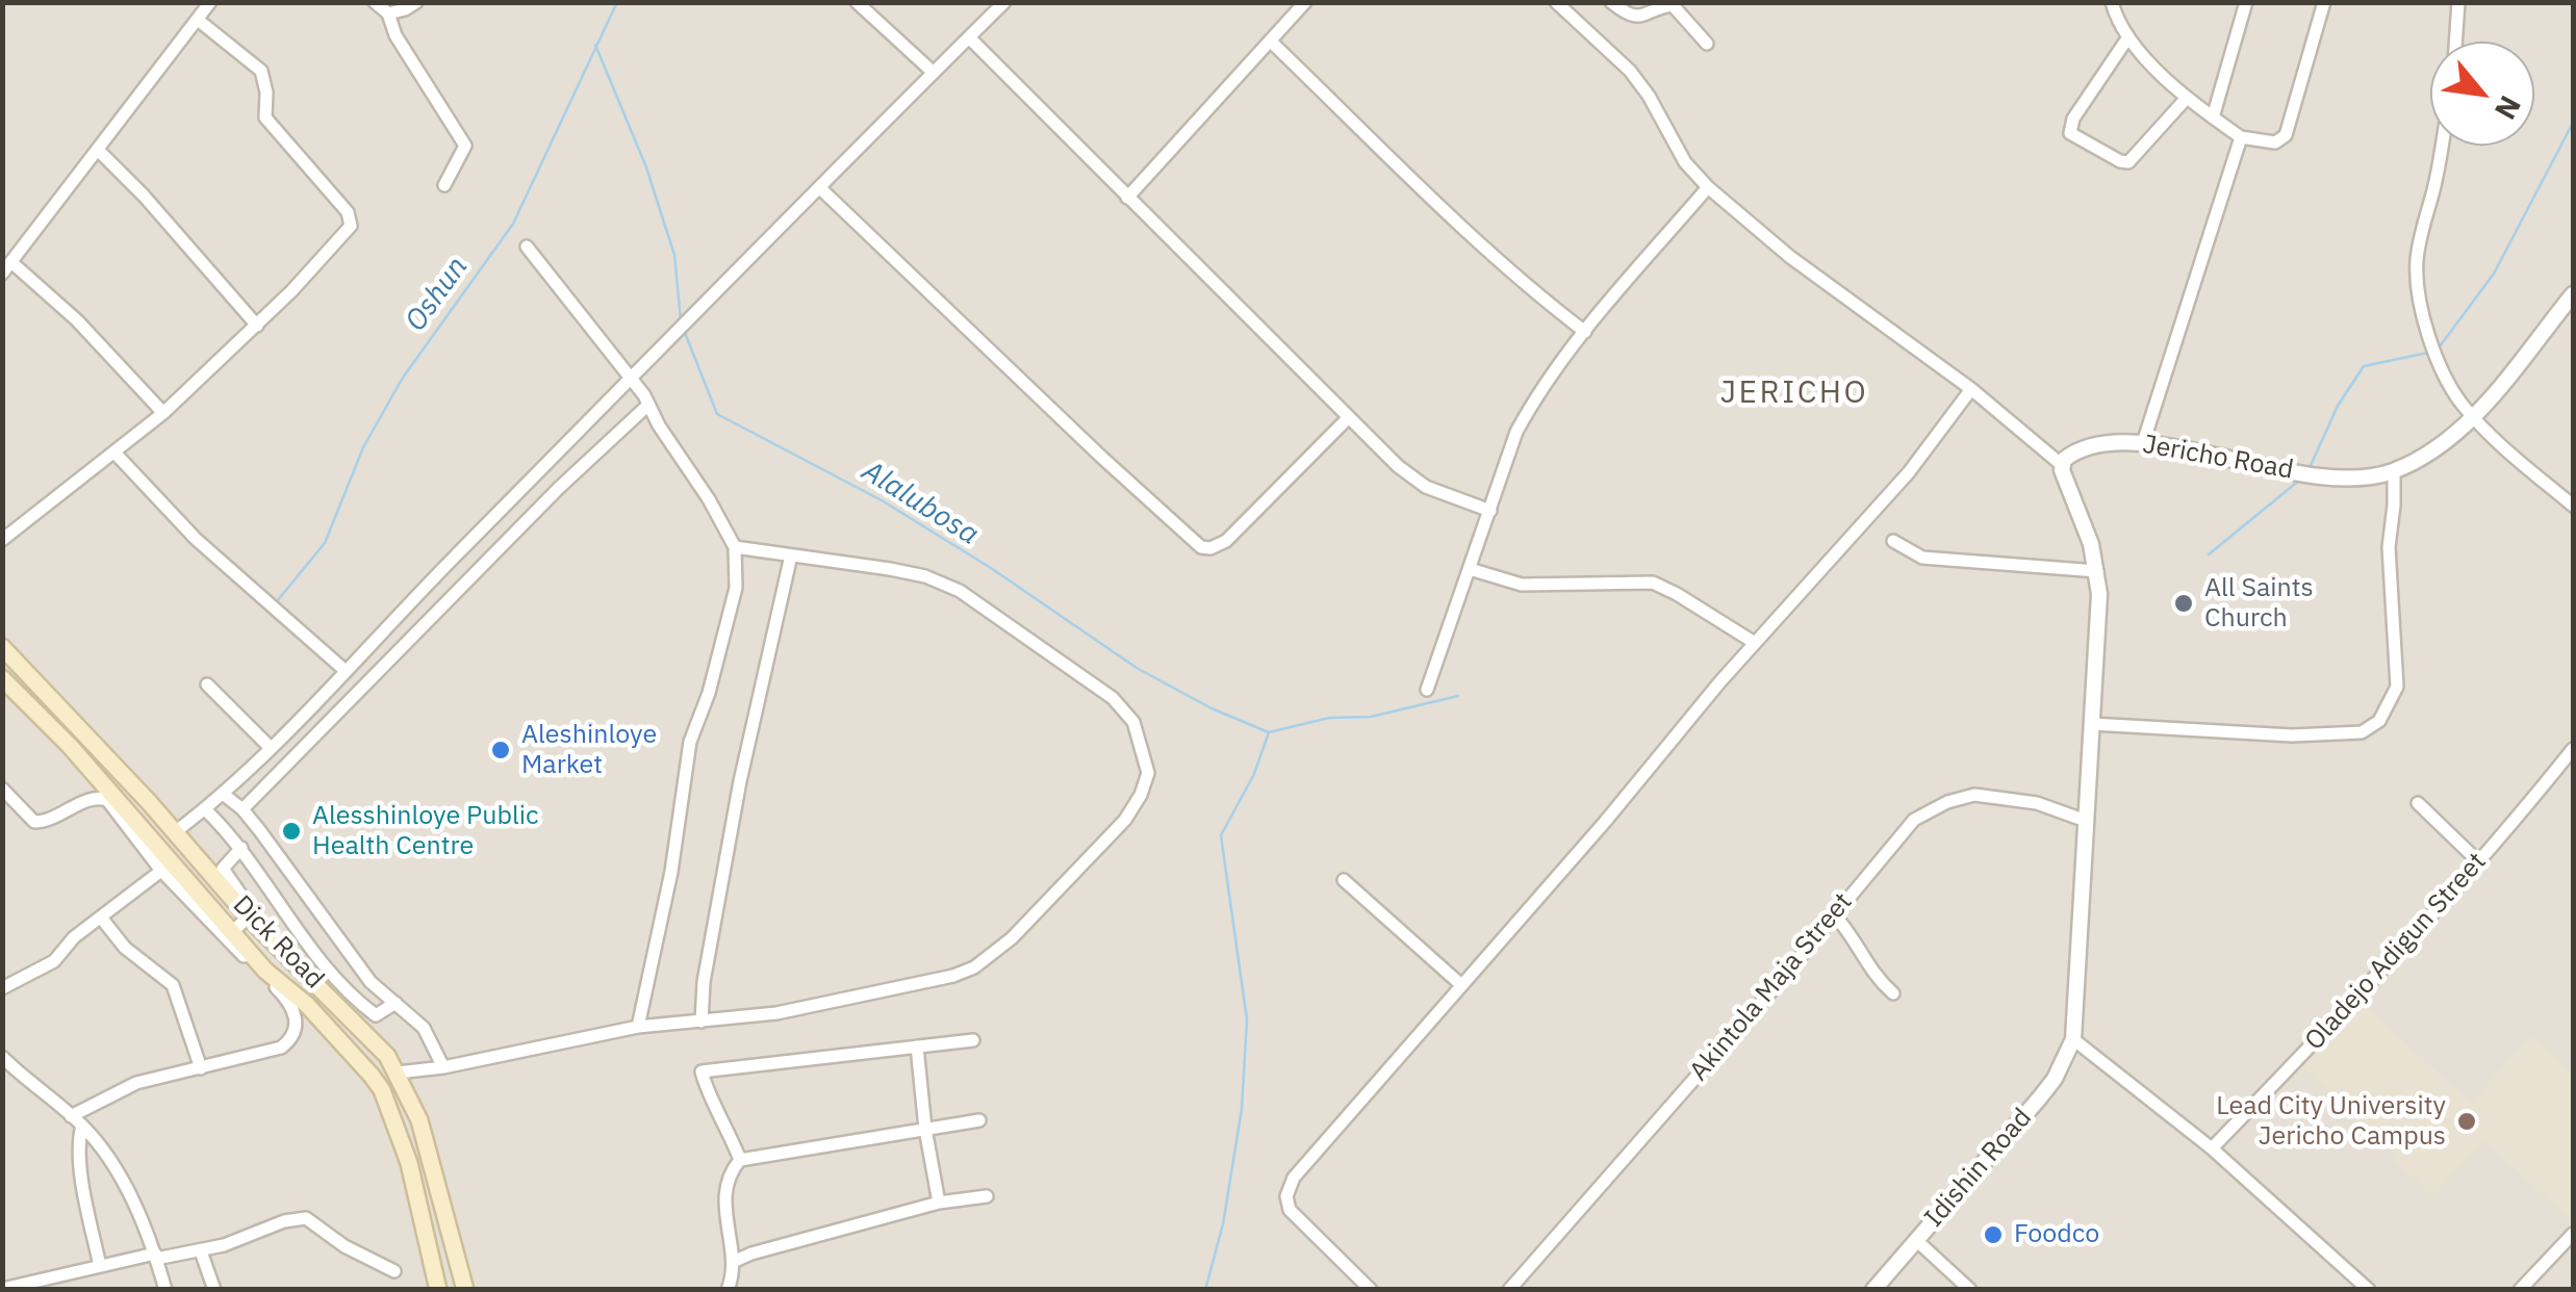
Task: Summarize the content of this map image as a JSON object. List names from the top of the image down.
{
  "streets": {
    "main road": ["Dick Road"],
    "street": [
      "Jericho Road",
      "Oladejo Adigun Street",
      "Akintola Maja Street",
      "Idishin Road"
    ]
  },
  "districts": ["JERICHO"],
  "water": ["Oshun", "Alalubosa"],
  "places": [
    "All Saints Church",
    "Aleshinloye Market",
    "Alesshinloye Public Health Centre",
    "Lead City University Jericho Campus",
    "Foodco"
  ],
  "north": "bottom right"
}
